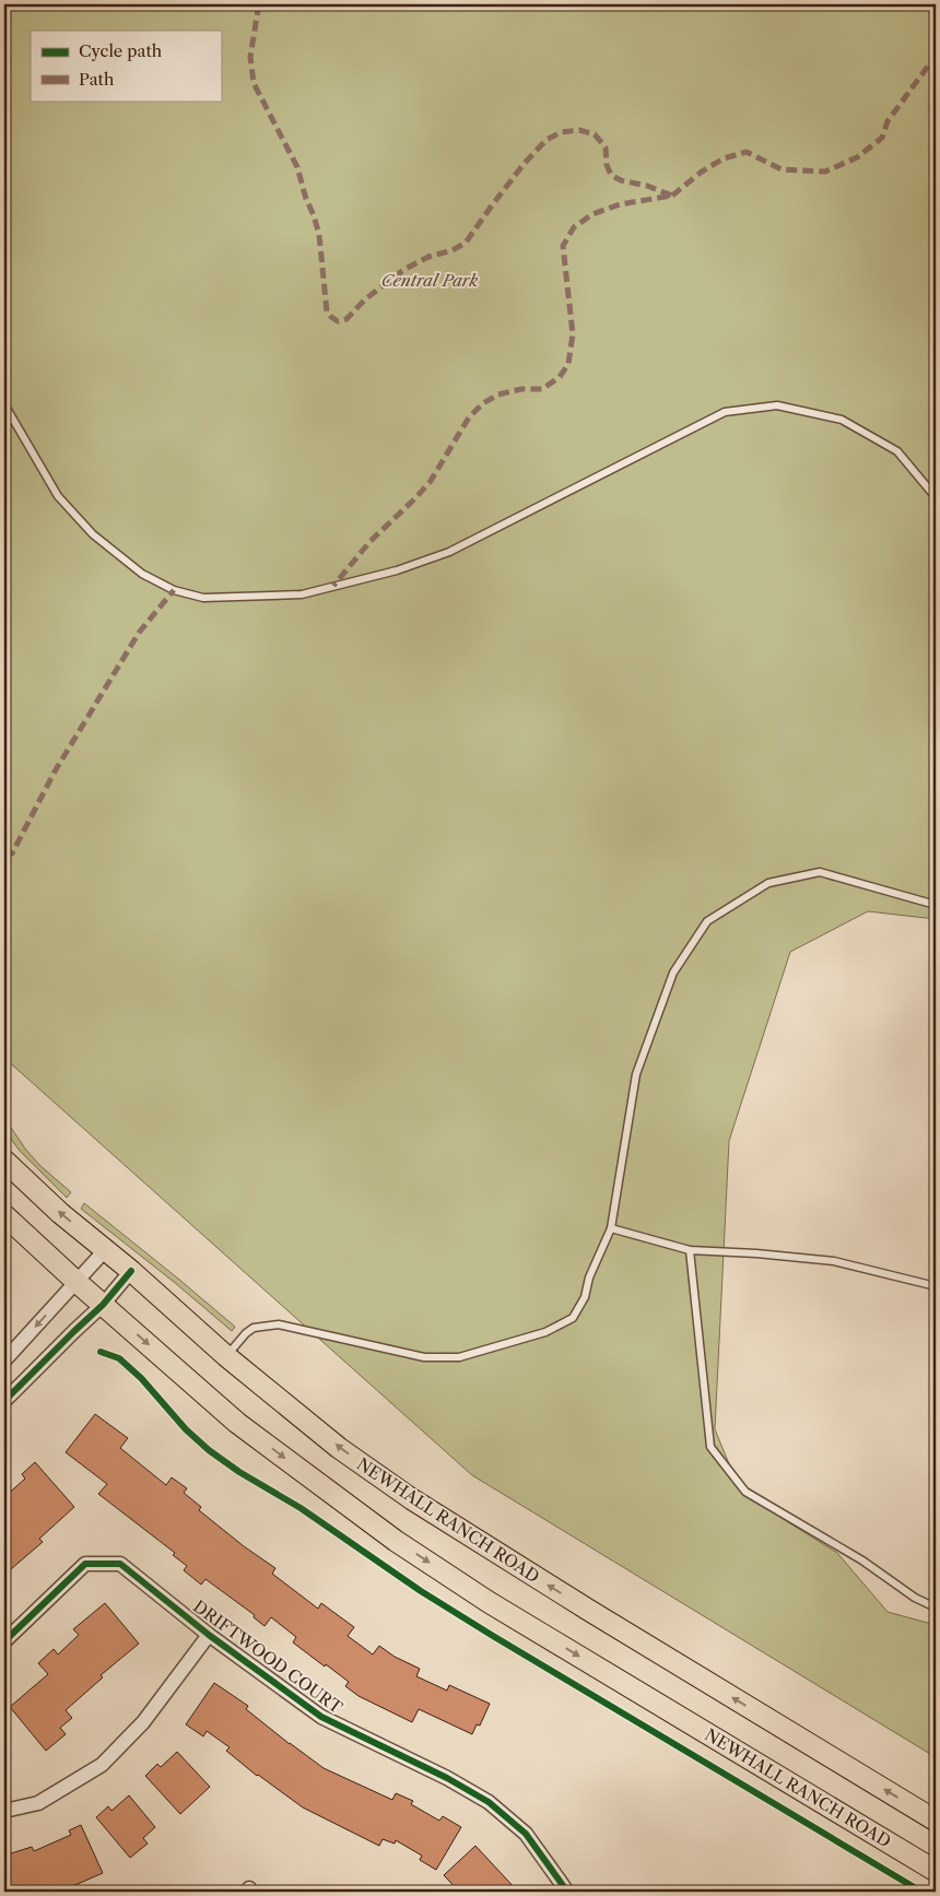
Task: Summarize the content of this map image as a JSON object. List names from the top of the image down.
{
  "streets": {
    "main road": ["NEWHALL RANCH ROAD"],
    "street": ["DRIFTWOOD COURT"]
  },
  "parks": ["Central Park"],
  "legend": ["Cycle path", "Path"]
}
